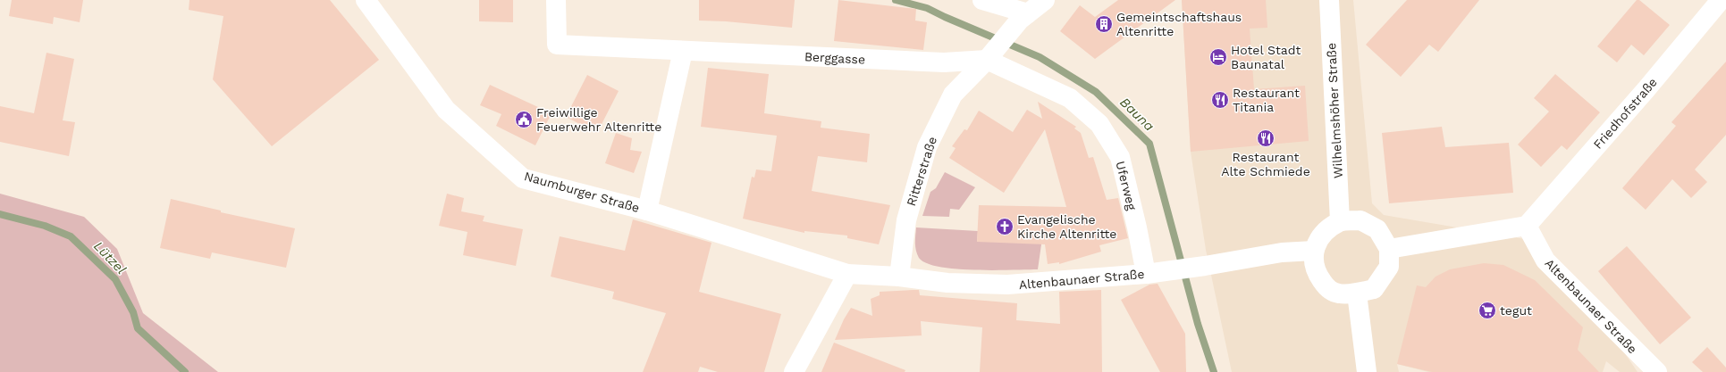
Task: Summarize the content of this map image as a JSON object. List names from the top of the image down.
{
  "streets": {
    "street": [
      "Berggasse",
      "Wilhelmshöher Straße",
      "Friedhofstraße",
      "Ritterstraße",
      "Uferweg",
      "Naumburger Straße",
      "Altenbaunaer Straße"
    ]
  },
  "crossings": [
    ["Berggasse", "Ritterstraße"],
    ["Berggasse", "Uferweg"],
    ["Wilhelmshöher Straße", "Altenbaunaer Straße"],
    ["Friedhofstraße", "Altenbaunaer Straße"],
    ["Ritterstraße", "Uferweg"],
    ["Ritterstraße", "Altenbaunaer Straße"],
    ["Uferweg", "Altenbaunaer Straße"],
    ["Naumburger Straße", "Altenbaunaer Straße"]
  ],
  "water": ["Bauna", "Lützel"],
  "places": {
    "building": ["Gemeintschaftshaus Altenritte"],
    "hotel": ["Hotel Stadt Baunatal"],
    "restaurant": ["Restaurant Titania", "Restaurant Alte Schmiede"],
    "public building": ["Freiwillige Feuerwehr Altenritte"],
    "church": ["Evangelische Kirche Altenritte"],
    "supermarket": ["tegut"]
  }
}
